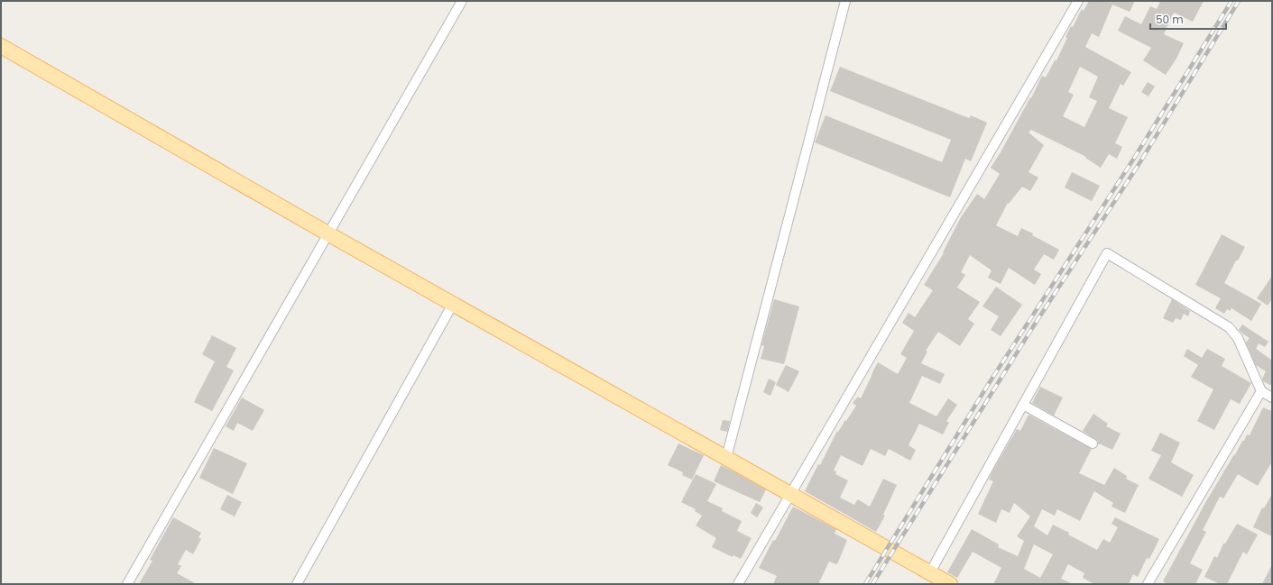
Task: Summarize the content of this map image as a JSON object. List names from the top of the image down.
{
  "scale_bar": "50 m"
}
